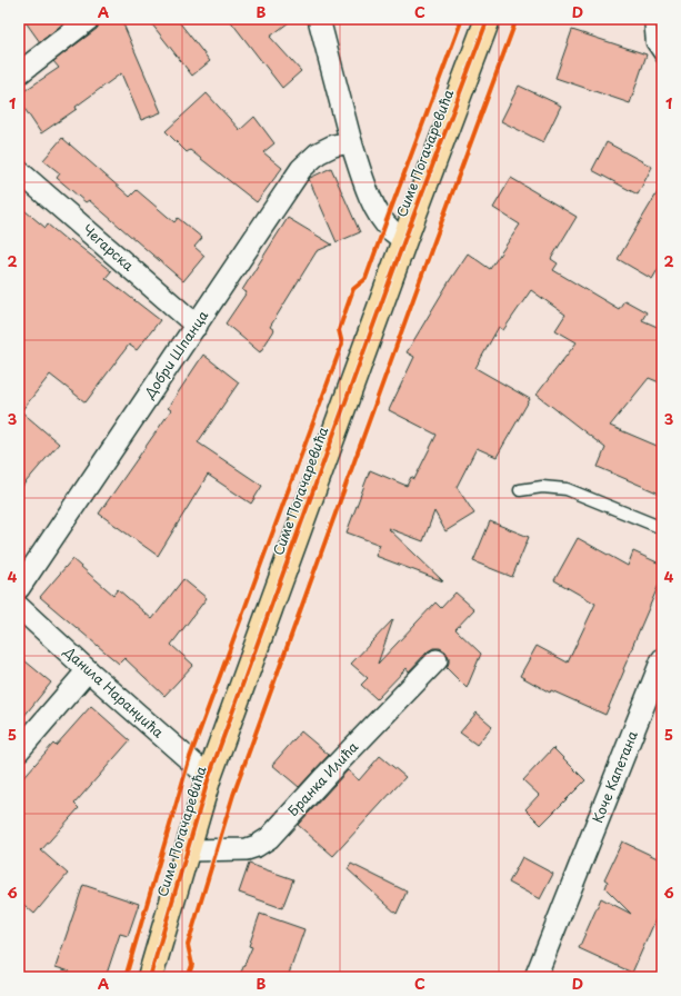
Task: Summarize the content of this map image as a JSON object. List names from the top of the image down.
{
  "streets": {
    "main road": ["Симе Погачаревића"],
    "street": [
      "Чегарска",
      "Добри Шпанца",
      "Данила Наранџића",
      "Коче Капетана",
      "Бранка Илића"
    ]
  },
  "crossings": [
    ["Симе Погачаревића", "Данила Наранџића"],
    ["Симе Погачаревића", "Бранка Илића"],
    ["Чегарска", "Добри Шпанца"]
  ],
  "grid": {
    "columns": [
      "A",
      "B",
      "C",
      "D"
    ],
    "rows": [
      "1",
      "2",
      "3",
      "4",
      "5",
      "6"
    ]
  }
}
